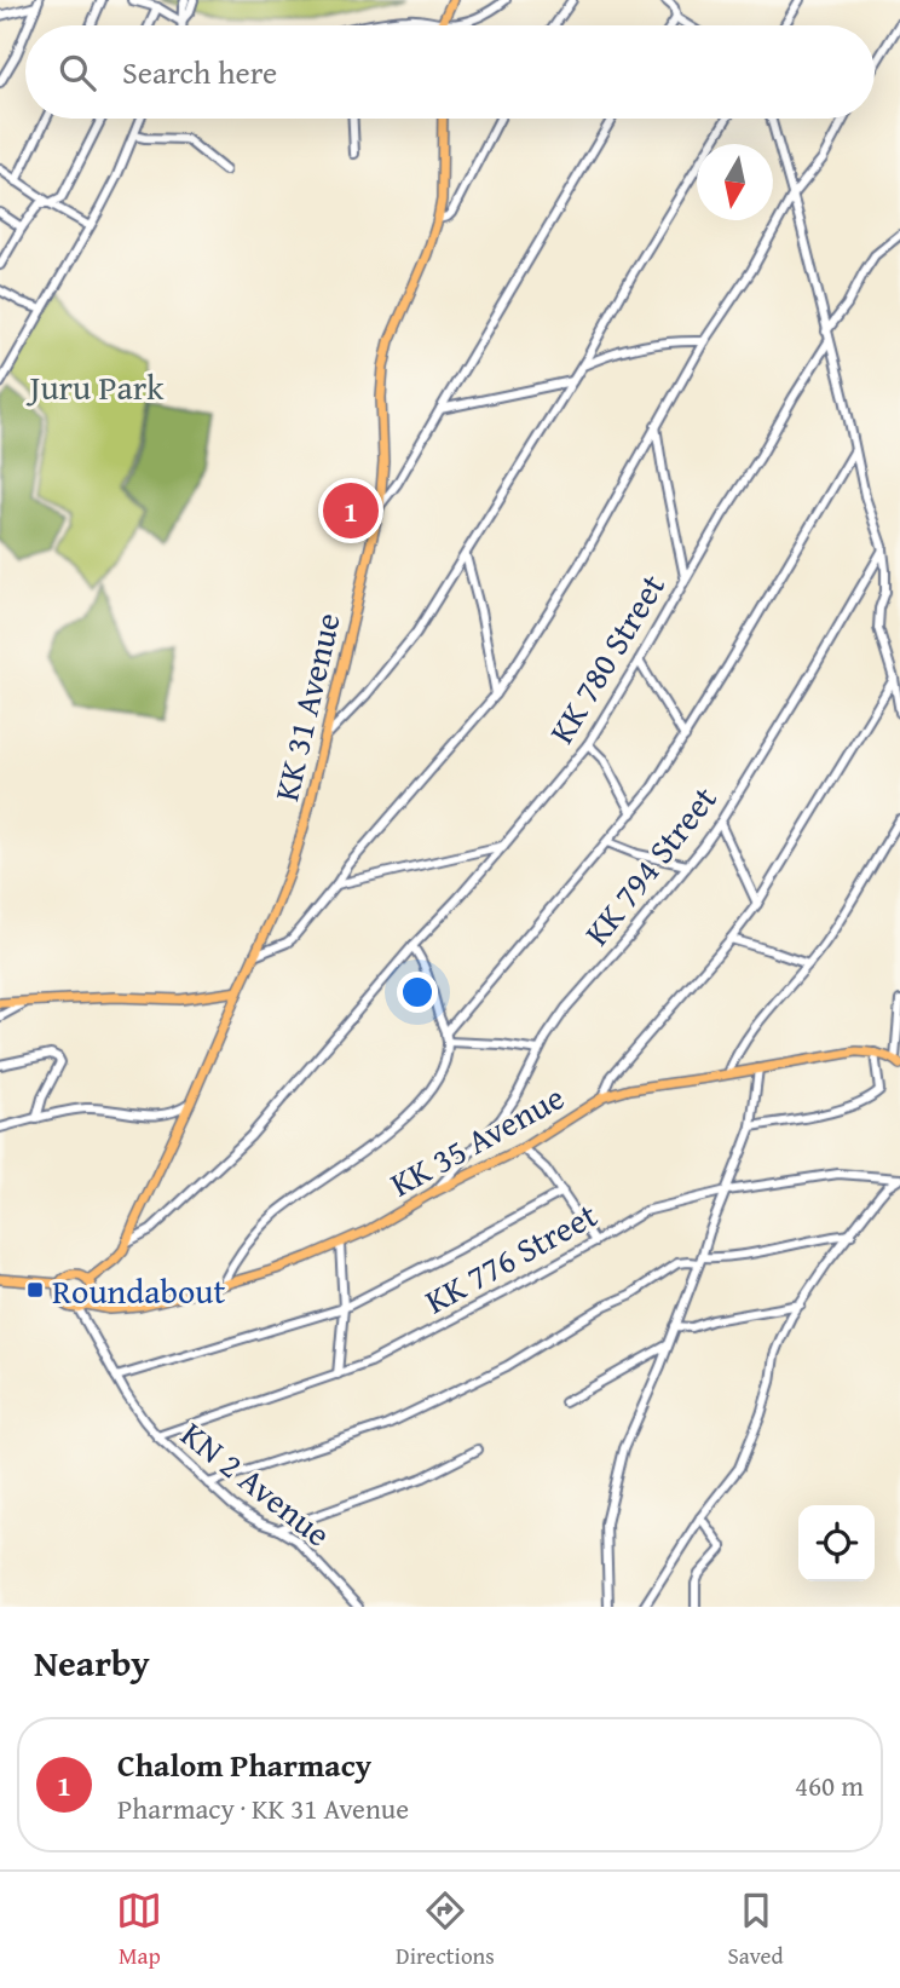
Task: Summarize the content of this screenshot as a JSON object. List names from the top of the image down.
{
  "streets": {
    "main road": ["KK 31 Avenue", "KK 35 Avenue"],
    "street": [
      "KK 780 Street",
      "KK 794 Street",
      "KK 776 Street",
      "KN 2 Avenue"
    ]
  },
  "crossings": [
    ["KK 780 Street", "KK 31 Avenue"],
    ["KK 31 Avenue", "KK 35 Avenue"],
    ["KK 31 Avenue", "KN 2 Avenue"],
    ["KK 794 Street", "KK 35 Avenue"],
    ["KK 35 Avenue", "KN 2 Avenue"],
    ["KK 776 Street", "KN 2 Avenue"]
  ],
  "parks": ["Juru Park"],
  "places": {
    "transit": ["Roundabout"]
  },
  "north": "bottom",
  "page": {
    "search": "Search here",
    "pins": "1",
    "heading": "Nearby",
    "list": [
      {
        "mark": "1",
        "name": "Chalom Pharmacy",
        "note": "Pharmacy · KK 31 Avenue",
        "value": "460 m"
      }
    ],
    "nav": ["Map", "Directions", "Saved"]
  }
}
